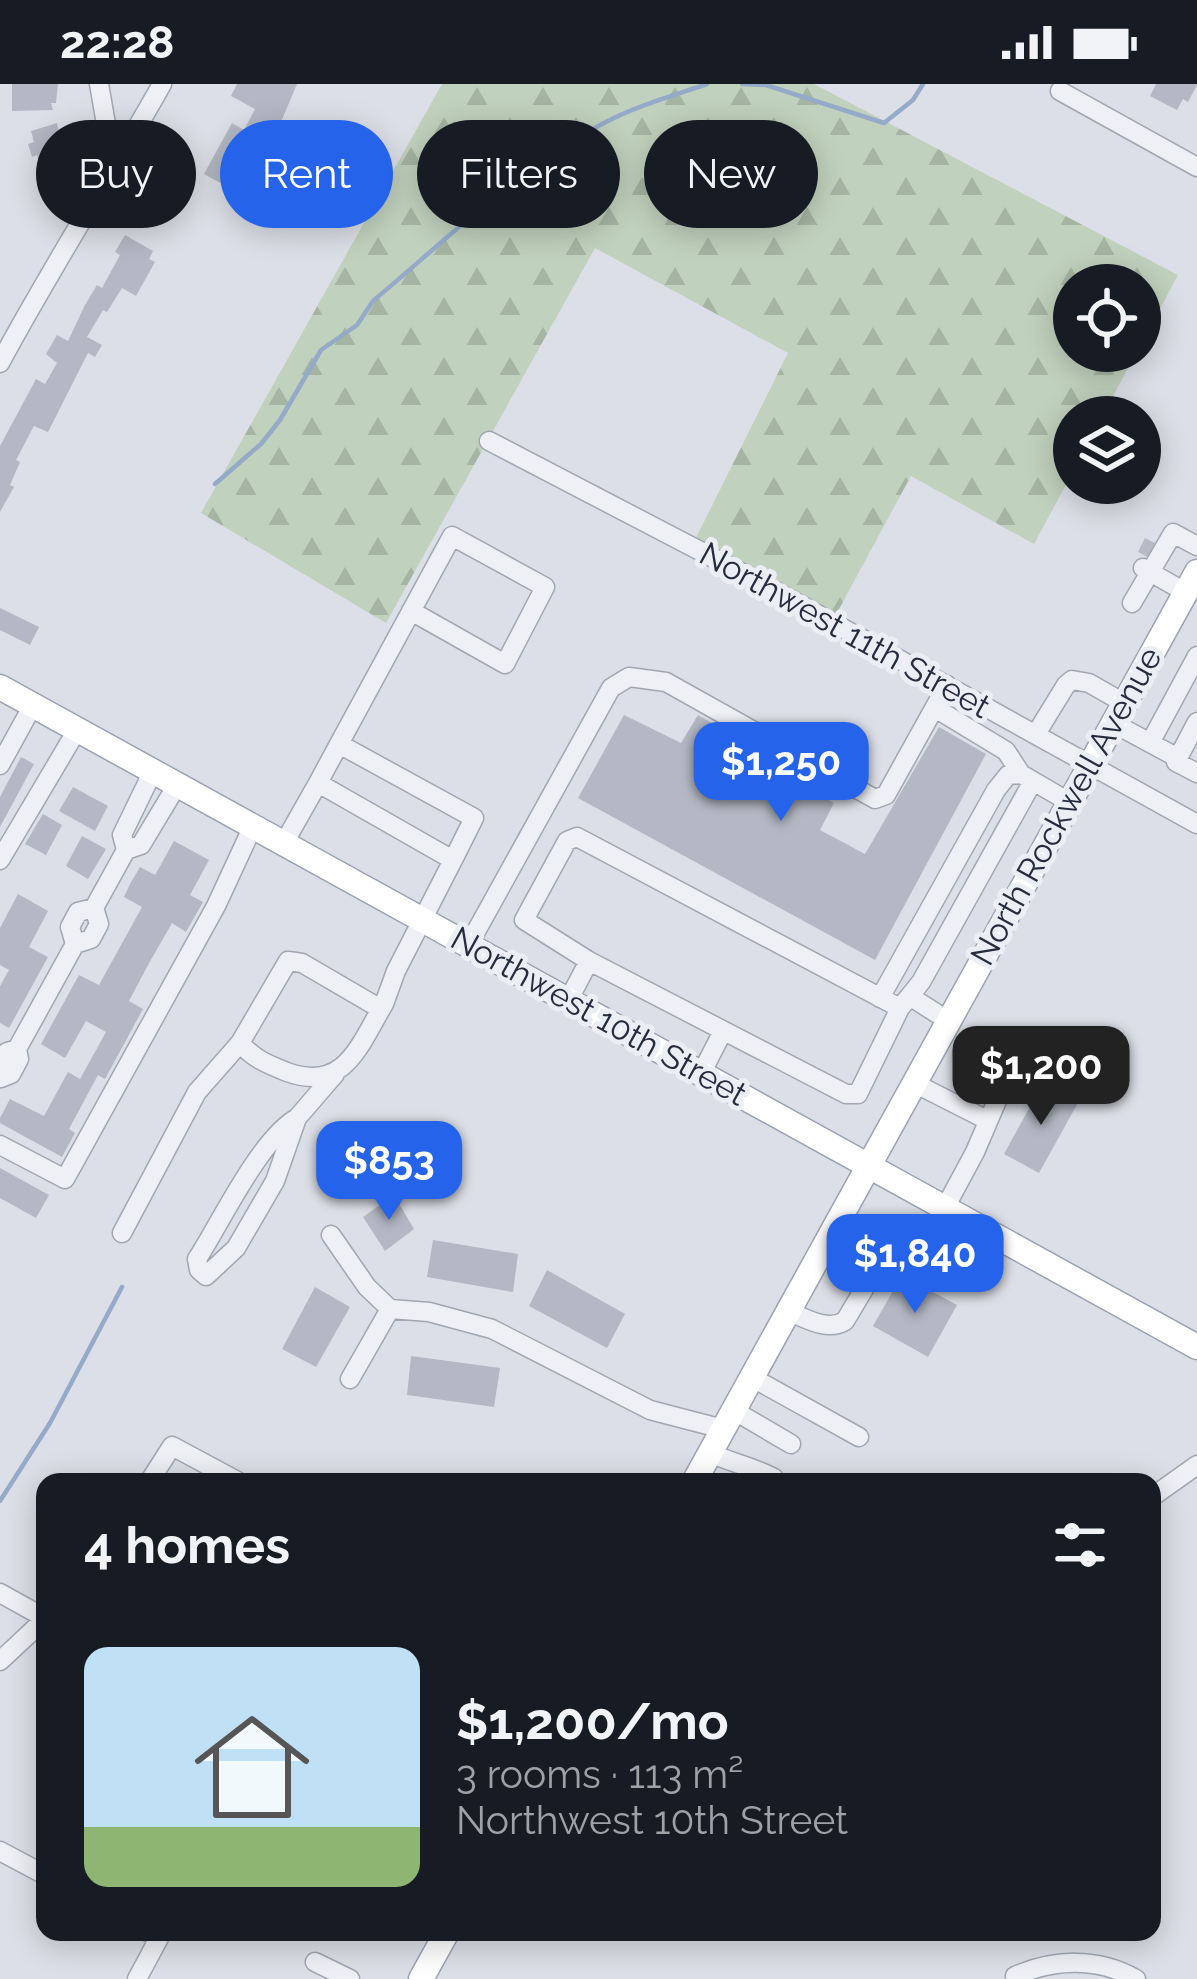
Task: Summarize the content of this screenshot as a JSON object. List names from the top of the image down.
{
  "streets": {
    "main road": ["North Rockwell Avenue", "Northwest 10th Street"],
    "street": ["Northwest 11th Street"]
  },
  "crossings": [
    ["Northwest 11th Street", "North Rockwell Avenue"],
    ["North Rockwell Avenue", "Northwest 10th Street"]
  ],
  "page": {
    "status": "22:28",
    "chip": [
      "Buy",
      "Rent",
      "Filters",
      "New"
    ],
    "price": [
      "$1,250",
      "$1,200",
      "$853",
      "$1,840"
    ],
    "heading": "4 homes",
    "list": [
      {
        "name": "$1,200/mo",
        "note": "3 rooms · 113 m² · Northwest 10th Street"
      }
    ]
  }
}
